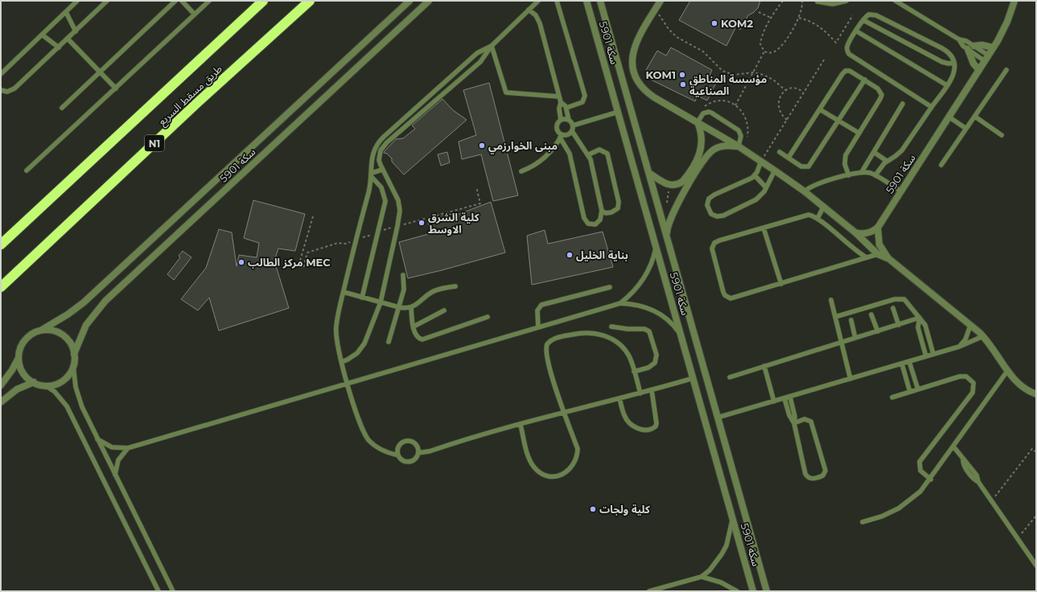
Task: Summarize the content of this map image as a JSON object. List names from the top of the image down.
{
  "streets": {
    "highway": ["طريق مسقط السريع", "N1"],
    "street": ["سكة 5901"]
  },
  "places": [
    "KOM2",
    "KOM1",
    "مؤسسة المناطق الصناعية",
    "مبنى الخوارزمي",
    "كلية الشرق الاوسط",
    "بناية الخليل",
    "مركز الطالب MEC",
    "كلية ولجات"
  ]
}
